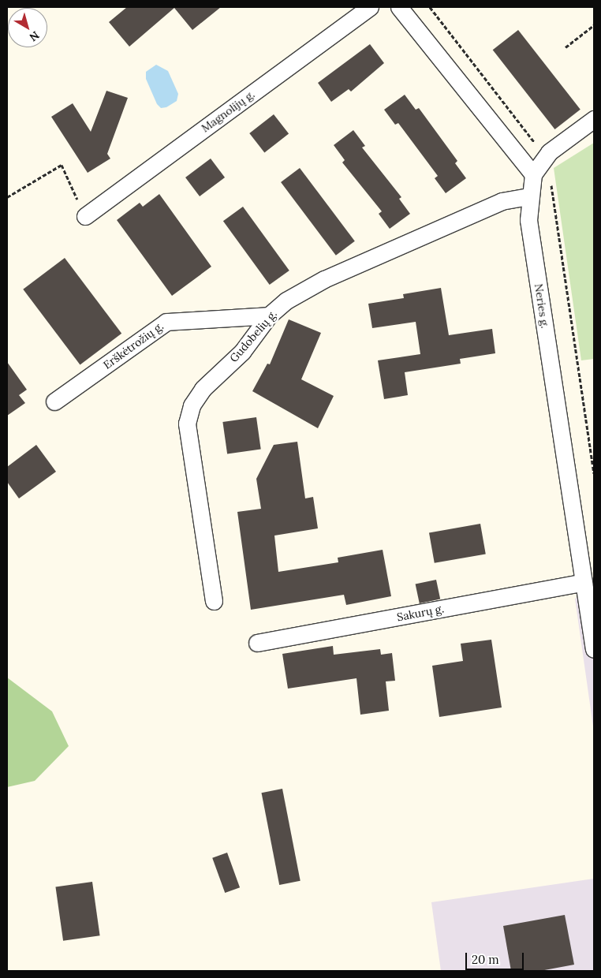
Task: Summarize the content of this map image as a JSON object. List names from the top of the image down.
{
  "streets": {
    "street": [
      "Magnolijų g.",
      "Neries g.",
      "Gudobelių g.",
      "Erškėtrožių g.",
      "Sakurų g."
    ]
  },
  "crossings": [
    ["Neries g.", "Gudobelių g."],
    ["Neries g.", "Sakurų g."],
    ["Gudobelių g.", "Erškėtrožių g."]
  ],
  "scale_bar": "20 m",
  "north": "bottom right"
}
